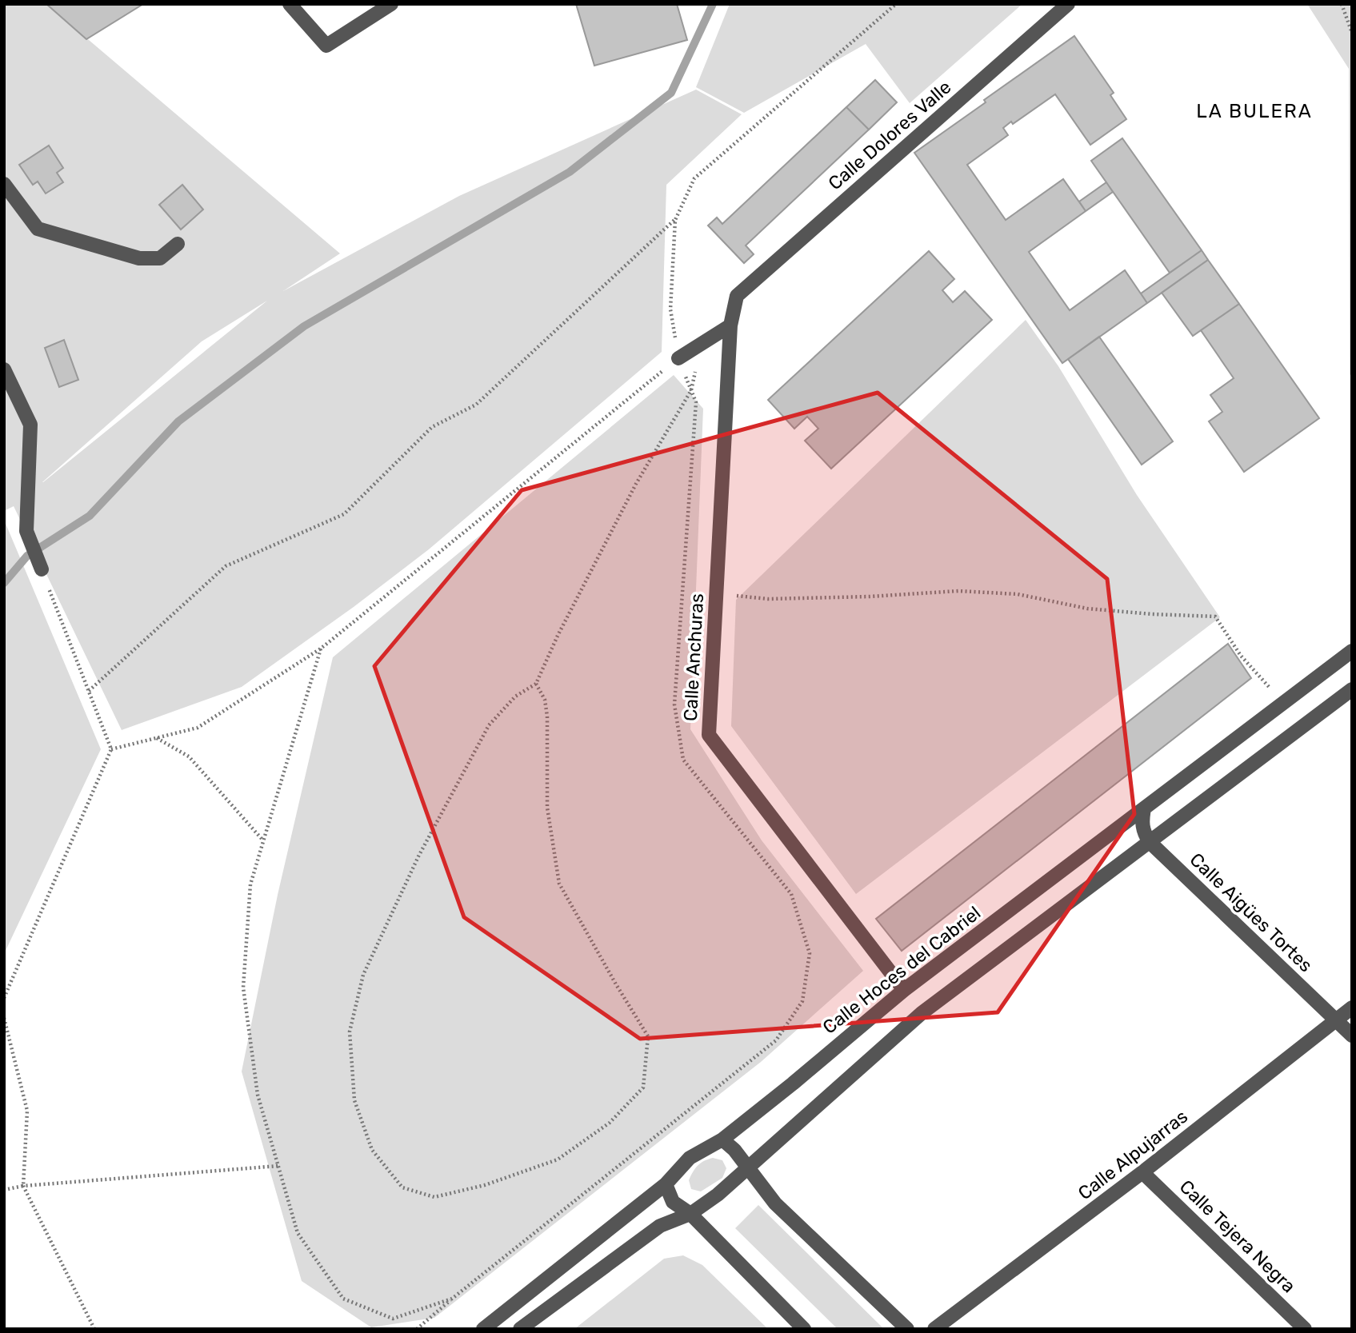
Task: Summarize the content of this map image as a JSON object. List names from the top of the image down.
{
  "streets": {
    "street": [
      "Calle Dolores Valle",
      "Calle Anchuras",
      "Calle Aigües Tortes",
      "Calle Hoces del Cabriel",
      "Calle Alpujarras",
      "Calle Tejera Negra"
    ]
  },
  "crossings": [
    ["Calle Dolores Valle", "Calle Anchuras"],
    ["Calle Anchuras", "Calle Hoces del Cabriel"],
    ["Calle Aigües Tortes", "Calle Alpujarras"],
    ["Calle Alpujarras", "Calle Tejera Negra"]
  ],
  "districts": ["LA BULERA"]
}
